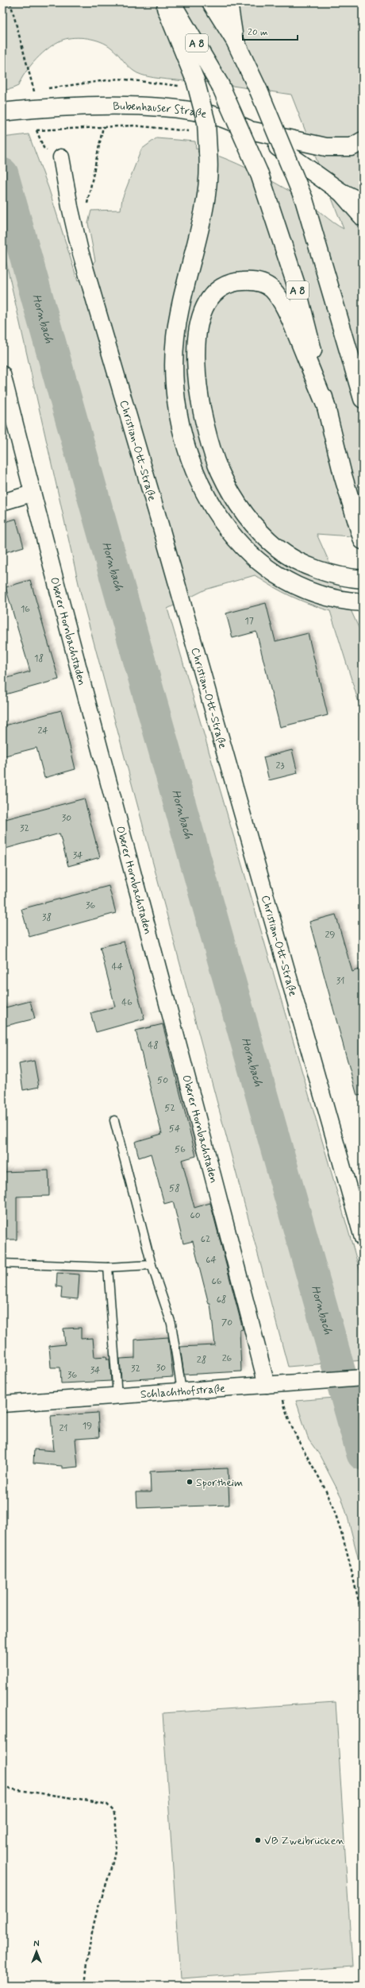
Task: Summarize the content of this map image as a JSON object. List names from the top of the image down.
{
  "streets": {
    "main road": ["A 8", "Bubenhauser Straße"],
    "street": ["Christian-Ott-Straße", "Oberer Hornbachstaden", "Schlachthofstraße"]
  },
  "crossings": [
    ["Oberer Hornbachstaden", "Schlachthofstraße"]
  ],
  "water": ["Hornbach"],
  "places": ["Sportheim", "VB Zweibrücken"],
  "house_numbers": [
    "16",
    "17",
    "18",
    "24",
    "23",
    "30",
    "32",
    "34",
    "36",
    "38",
    "29",
    "44",
    "31",
    "46",
    "48",
    "50",
    "52",
    "54",
    "56",
    "58",
    "60",
    "62",
    "64",
    "66",
    "68",
    "70",
    "26",
    "28",
    "30",
    "32",
    "34",
    "36",
    "19",
    "21"
  ],
  "scale_bar": "20 m",
  "north": "top"
}
